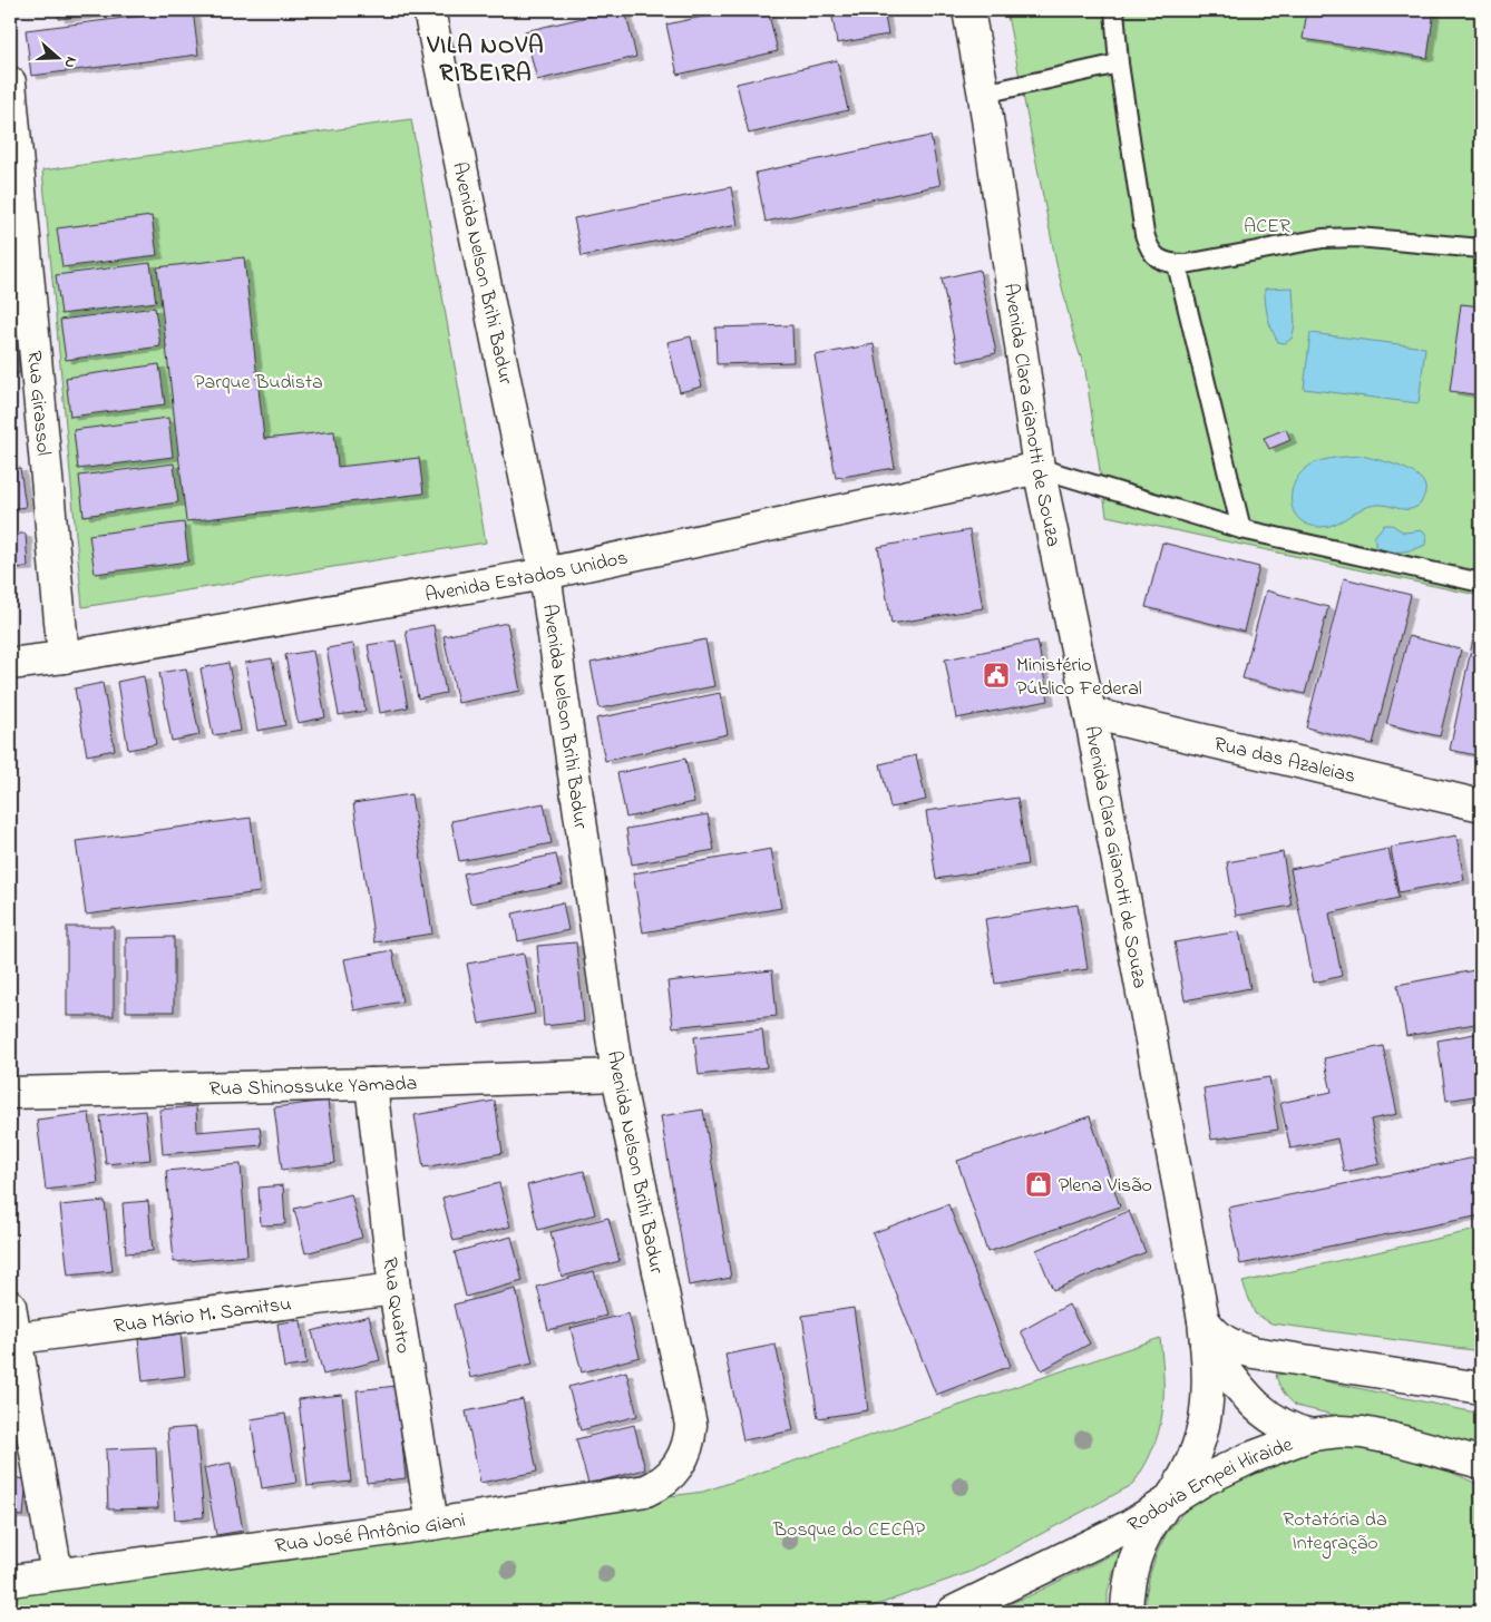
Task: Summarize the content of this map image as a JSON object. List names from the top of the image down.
{
  "streets": {
    "street": [
      "Avenida Nelson Brihi Badur",
      "Rua Girassol",
      "Avenida Clara Gianotti de Souza",
      "Avenida Estados Unidos",
      "Rua das Azaleias",
      "Rua Shinossuke Yamada",
      "Rua Quatro",
      "Rua Mário M. Samitsu",
      "Rodovia Empei Hiraide",
      "Rua José Antônio Giani"
    ]
  },
  "crossings": [
    ["Avenida Nelson Brihi Badur", "Avenida Estados Unidos"],
    ["Avenida Nelson Brihi Badur", "Rua Shinossuke Yamada"],
    ["Avenida Nelson Brihi Badur", "Rua José Antônio Giani"],
    ["Rua Girassol", "Avenida Estados Unidos"],
    ["Avenida Clara Gianotti de Souza", "Avenida Estados Unidos"],
    ["Avenida Clara Gianotti de Souza", "Rua das Azaleias"],
    ["Avenida Clara Gianotti de Souza", "Rodovia Empei Hiraide"],
    ["Rua Shinossuke Yamada", "Rua Quatro"],
    ["Rua Quatro", "Rua Mário M. Samitsu"],
    ["Rua Quatro", "Rua José Antônio Giani"]
  ],
  "districts": ["VILA NOVA RIBEIRA"],
  "parks": [
    "ACER",
    "Parque Budista",
    "Rotatória da Integração",
    "Bosque do CECAP"
  ],
  "places": {
    "public building": ["Ministério Público Federal"],
    "shop": ["Plena Visão"]
  },
  "north": "right"
}
